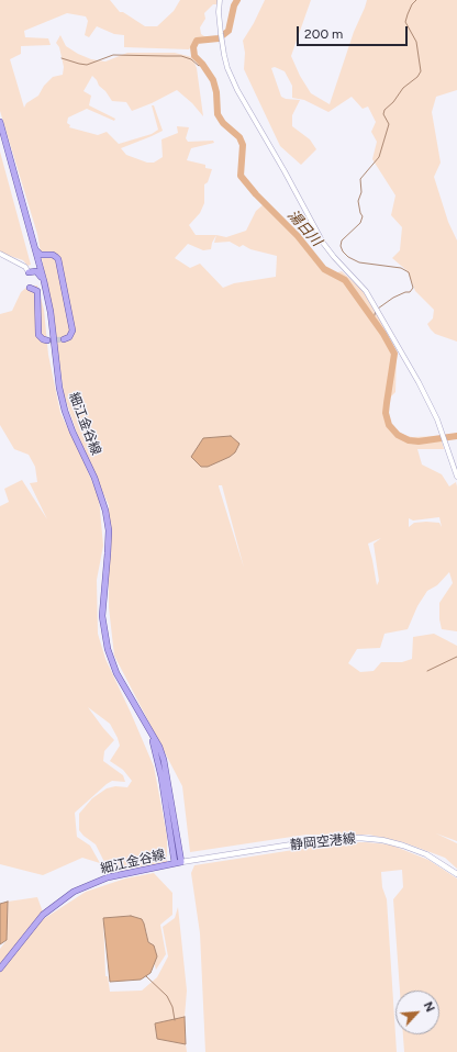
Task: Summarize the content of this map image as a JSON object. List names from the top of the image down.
{
  "streets": {
    "main road": ["細江金谷線", "静岡空港線"]
  },
  "crossings": [
    ["細江金谷線", "静岡空港線"]
  ],
  "water": ["湯日川"],
  "scale_bar": "200 m",
  "north": "top right"
}
